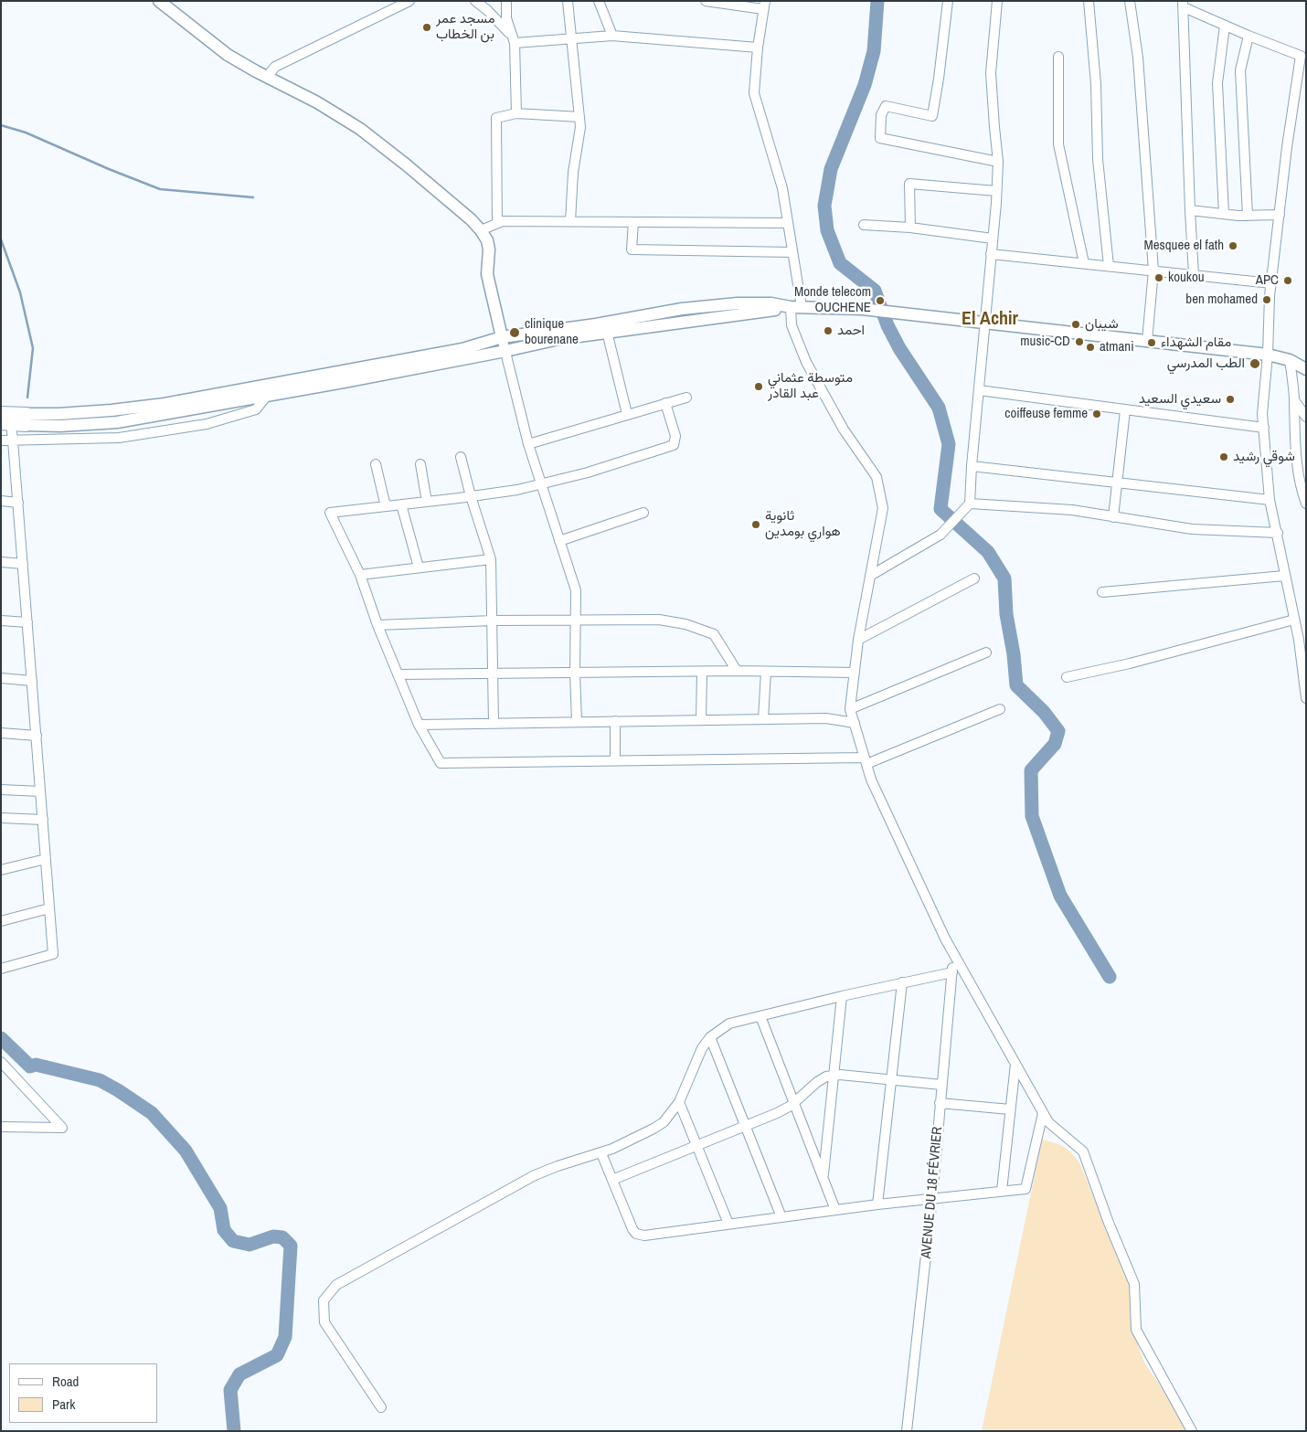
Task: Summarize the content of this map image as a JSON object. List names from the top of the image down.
{
  "streets": {
    "street": ["AVENUE DU 18 FÉVRIER"]
  },
  "districts": ["El Achir"],
  "places": [
    "مسجد عمر بن الخطاب",
    "Mesquee el fath",
    "koukou",
    "APC",
    "ben mohamed",
    "Monde telecom OUCHENE",
    "شيبان",
    "احمد",
    "clinique bourenane",
    "music-CD",
    "مقام الشهداء",
    "atmani",
    "الطب المدرسي",
    "متوسطة عثماني عبد القادر",
    "سعيدي السعيد",
    "coiffeuse femme",
    "شوقي رشيد",
    "ثانوية هواري بومدين"
  ],
  "legend": ["Road", "Park"]
}
